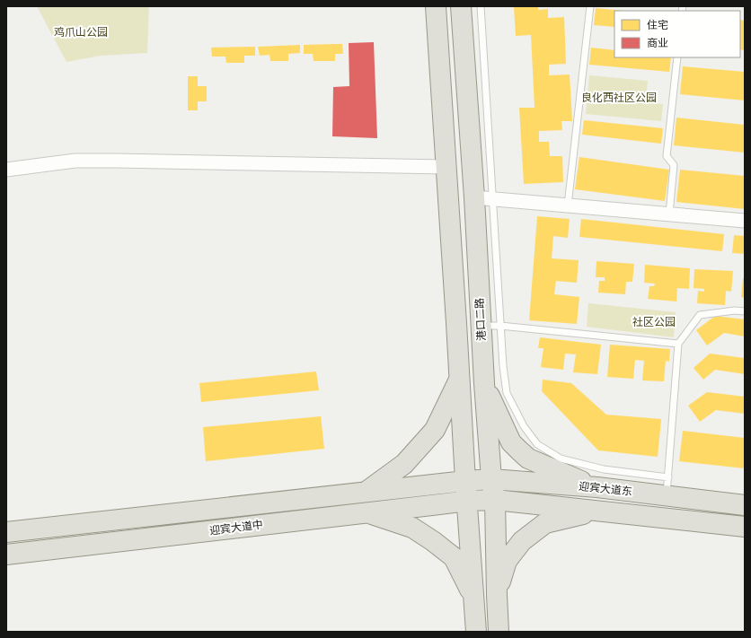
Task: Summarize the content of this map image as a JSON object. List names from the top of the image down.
{
  "streets": {
    "main road": ["港口二路", "迎宾大道东", "迎宾大道中"]
  },
  "crossings": [
    ["港口二路", "迎宾大道东"],
    ["迎宾大道东", "迎宾大道中"]
  ],
  "parks": ["鸡爪山公园", "良化西社区公园", "社区公园"],
  "legend": ["住宅", "商业"]
}
